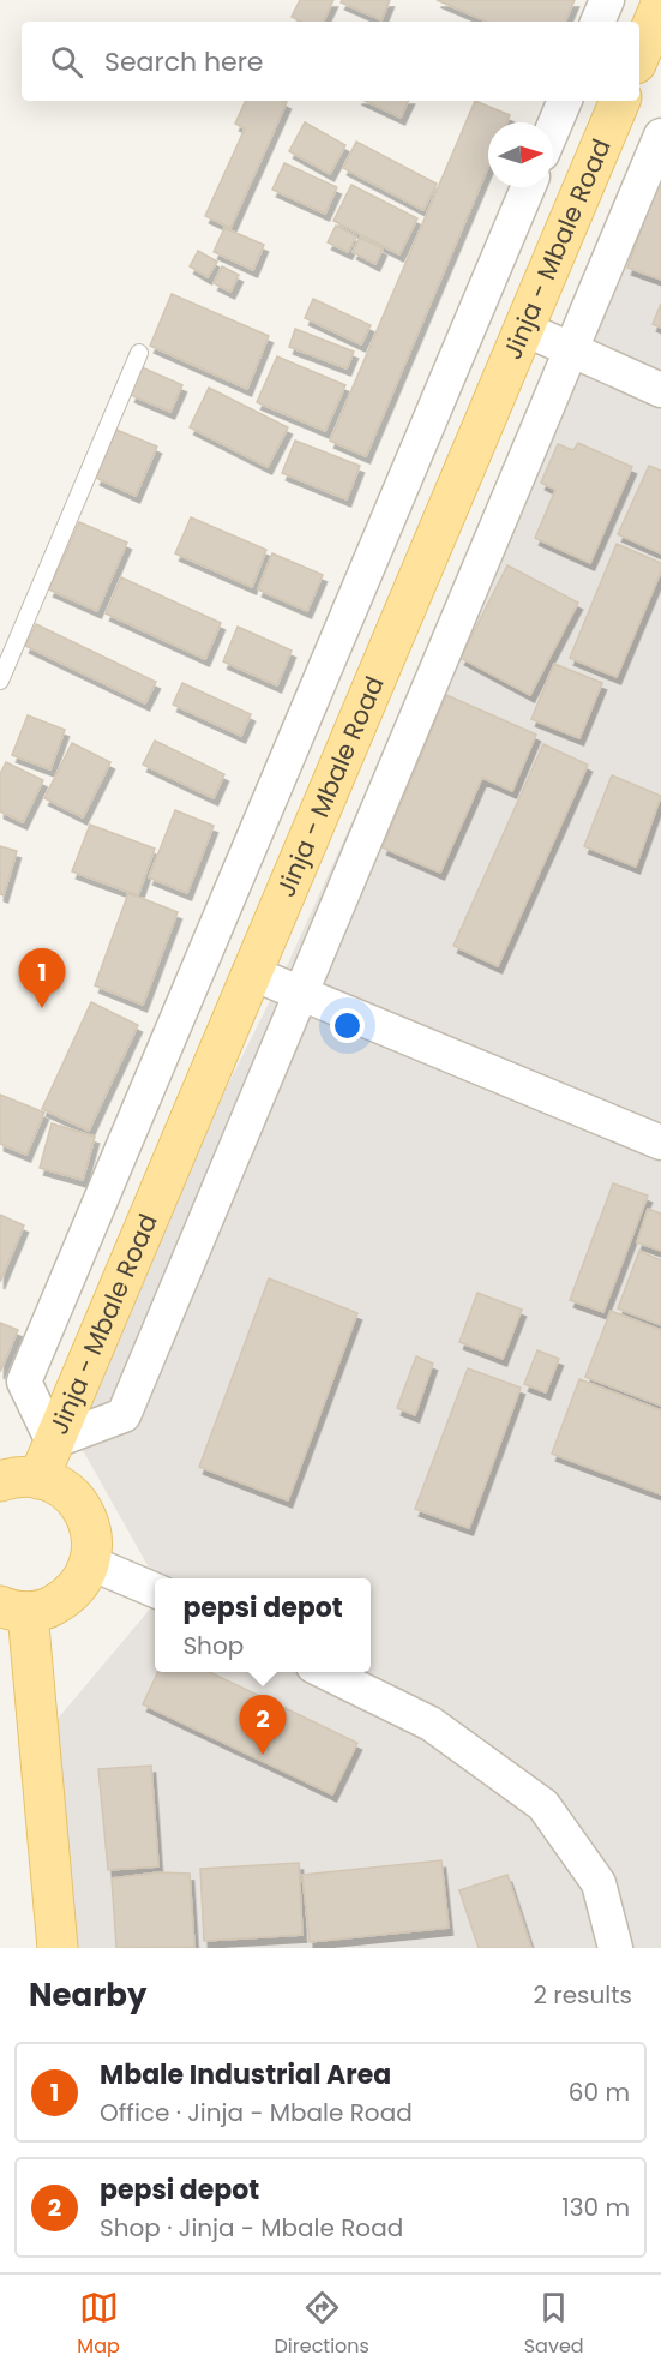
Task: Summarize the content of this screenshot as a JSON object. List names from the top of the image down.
{
  "streets": {
    "main road": ["Jinja - Mbale Road"]
  },
  "north": "right",
  "page": {
    "search": "Search here",
    "pins": ["1", "2"],
    "popup": ["pepsi depot", "Shop"],
    "heading": ["Nearby", "2 results"],
    "list": [
      {
        "mark": "1",
        "name": "Mbale Industrial Area",
        "note": "Office · Jinja - Mbale Road",
        "value": "60 m"
      },
      {
        "mark": "2",
        "name": "pepsi depot",
        "note": "Shop · Jinja - Mbale Road",
        "value": "130 m"
      }
    ],
    "nav": ["Map", "Directions", "Saved"]
  }
}
